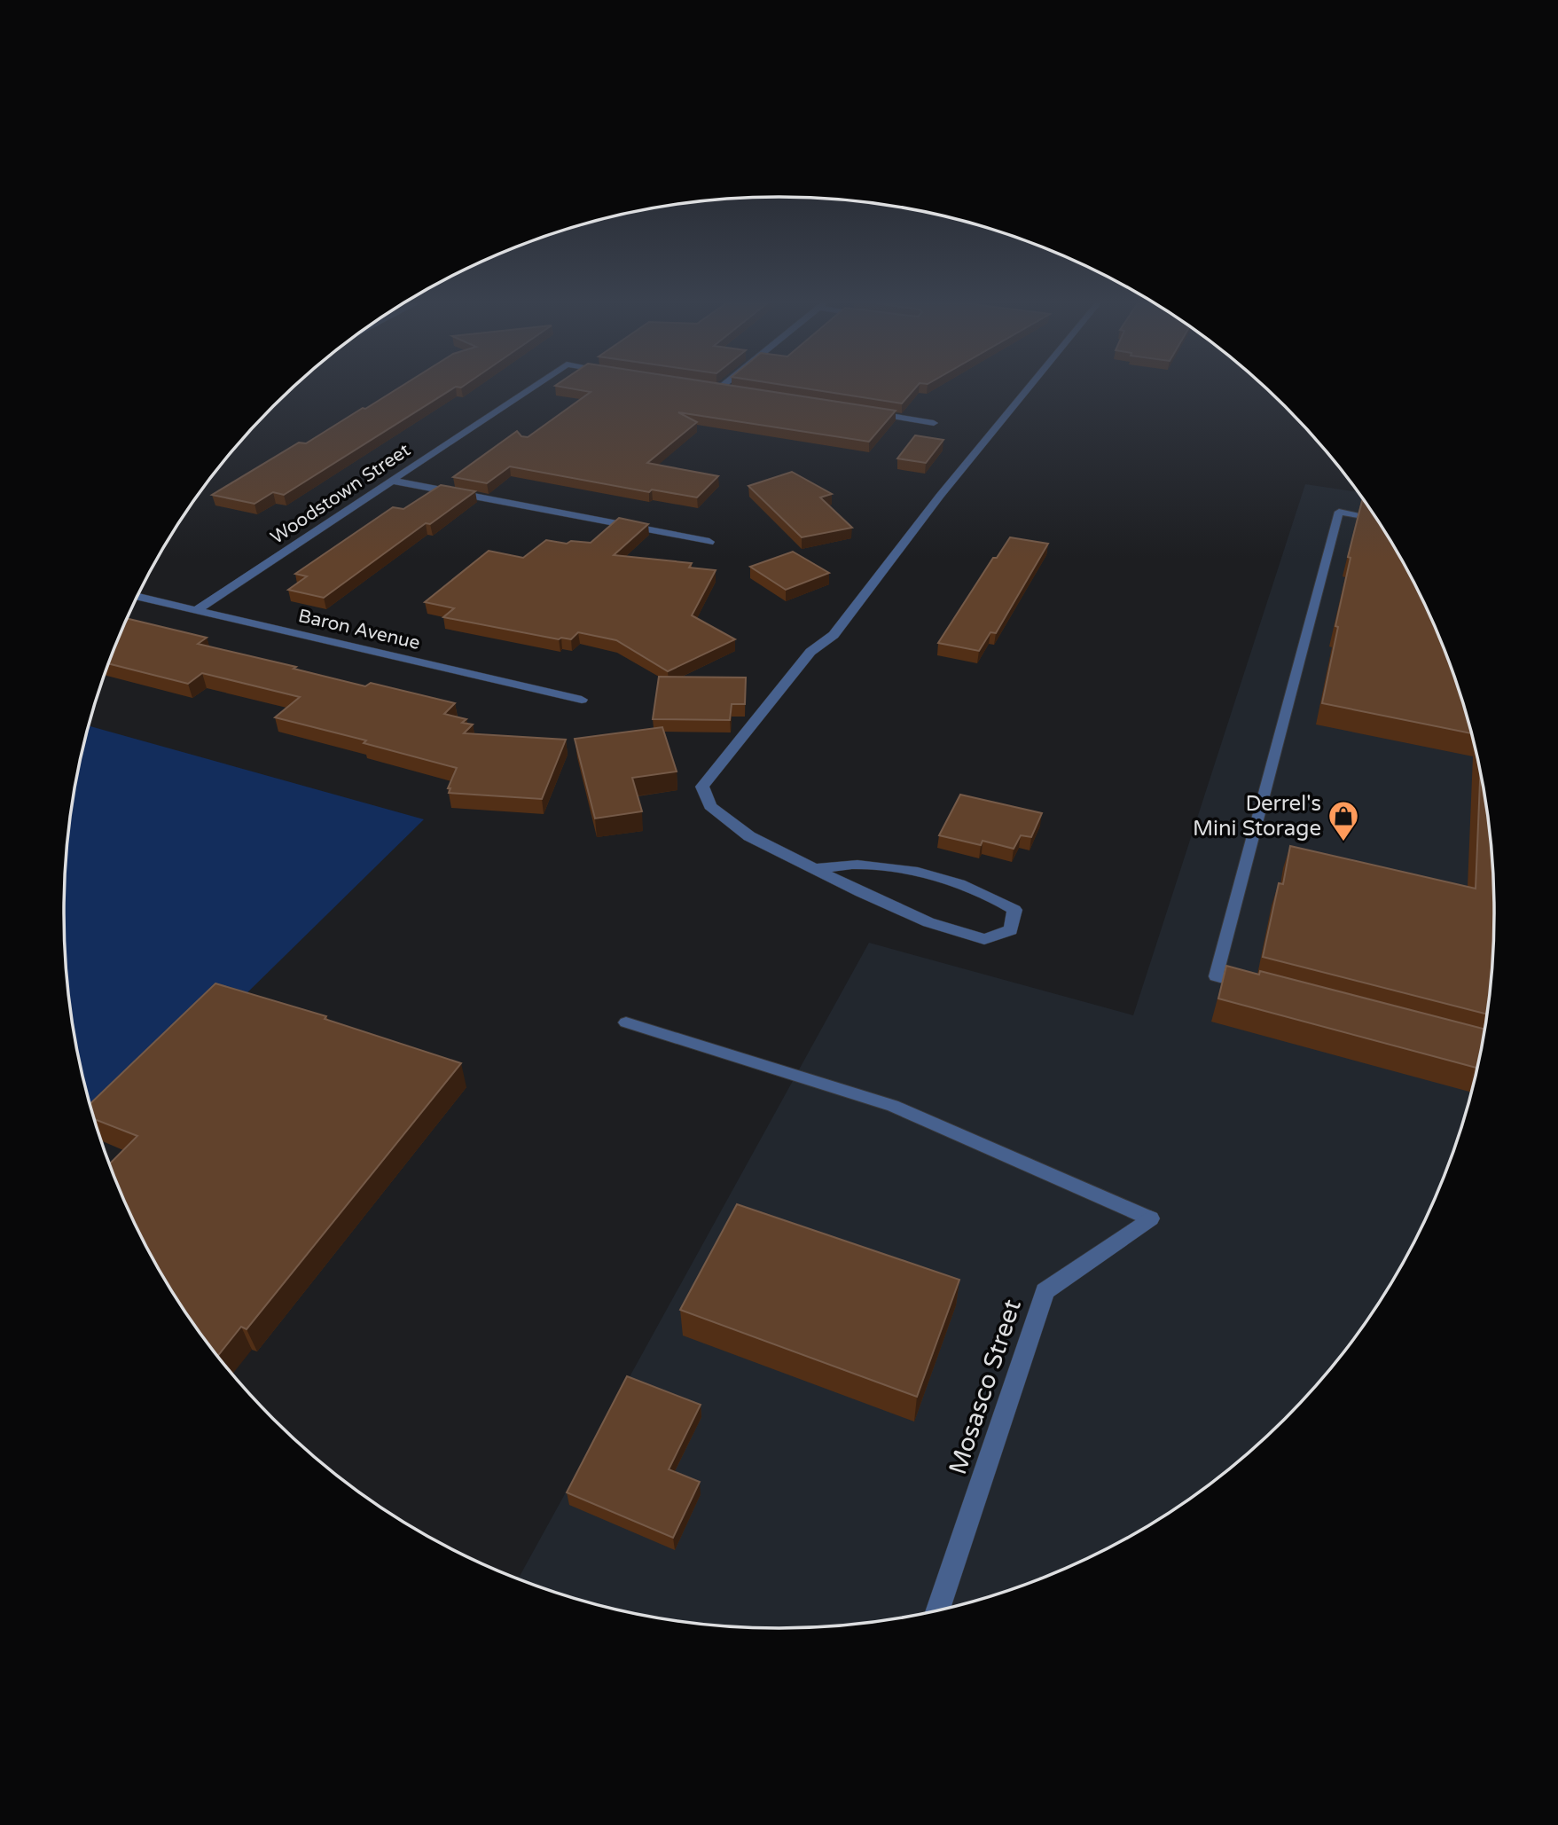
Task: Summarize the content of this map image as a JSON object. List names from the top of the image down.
{
  "streets": {
    "street": ["Woodstown Street", "Baron Avenue", "Mosasco Street"]
  },
  "crossings": [
    ["Woodstown Street", "Baron Avenue"]
  ],
  "places": {
    "shop": ["Derrel's Mini Storage"]
  }
}
